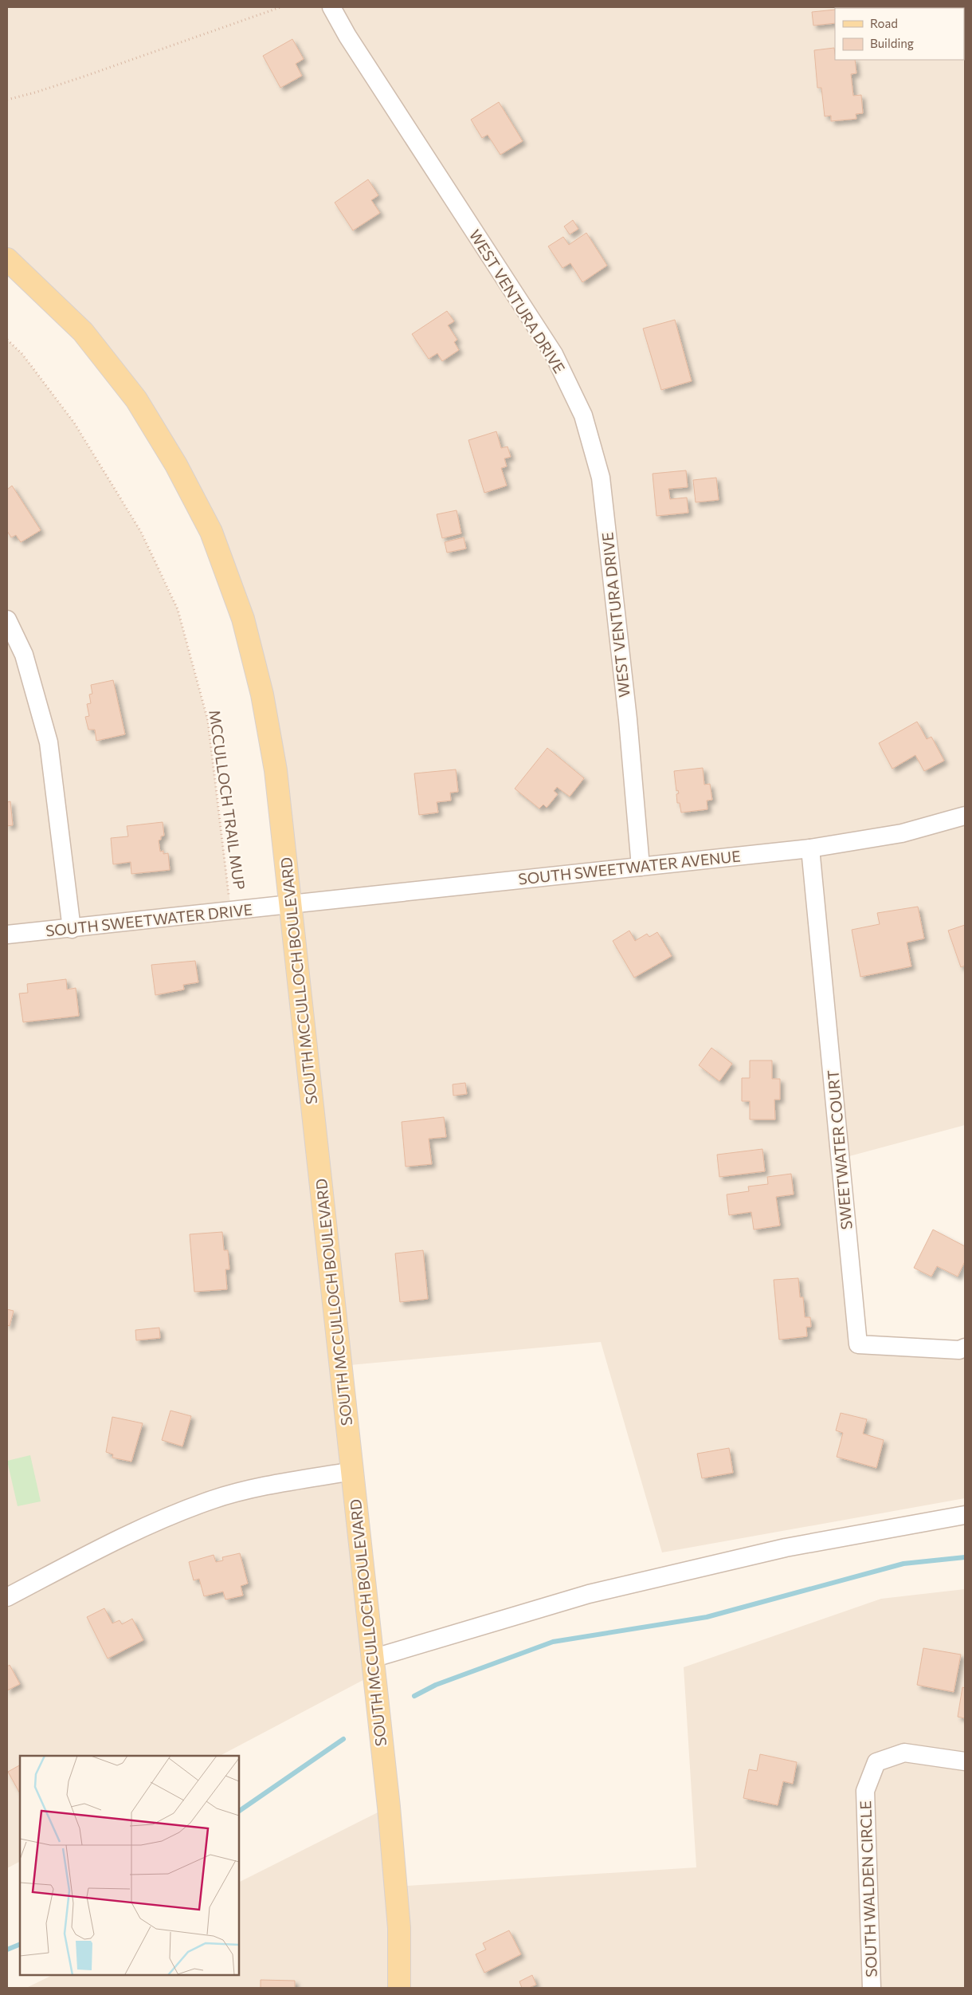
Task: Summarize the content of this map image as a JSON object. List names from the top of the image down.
{
  "streets": {
    "main road": ["SOUTH MCCULLOCH BOULEVARD"],
    "street": [
      "WEST VENTURA DRIVE",
      "SOUTH SWEETWATER AVENUE",
      "SOUTH SWEETWATER DRIVE",
      "SWEETWATER COURT",
      "SOUTH WALDEN CIRCLE"
    ],
    "path": ["MCCULLOCH TRAIL MUP"]
  },
  "crossings": [
    ["WEST VENTURA DRIVE", "SOUTH SWEETWATER AVENUE"],
    ["MCCULLOCH TRAIL MUP", "SOUTH SWEETWATER DRIVE"],
    ["SOUTH SWEETWATER AVENUE", "SOUTH SWEETWATER DRIVE"],
    ["SOUTH SWEETWATER AVENUE", "SOUTH MCCULLOCH BOULEVARD"],
    ["SOUTH SWEETWATER AVENUE", "SWEETWATER COURT"],
    ["SOUTH SWEETWATER DRIVE", "SOUTH MCCULLOCH BOULEVARD"]
  ],
  "legend": ["Road", "Building"]
}
